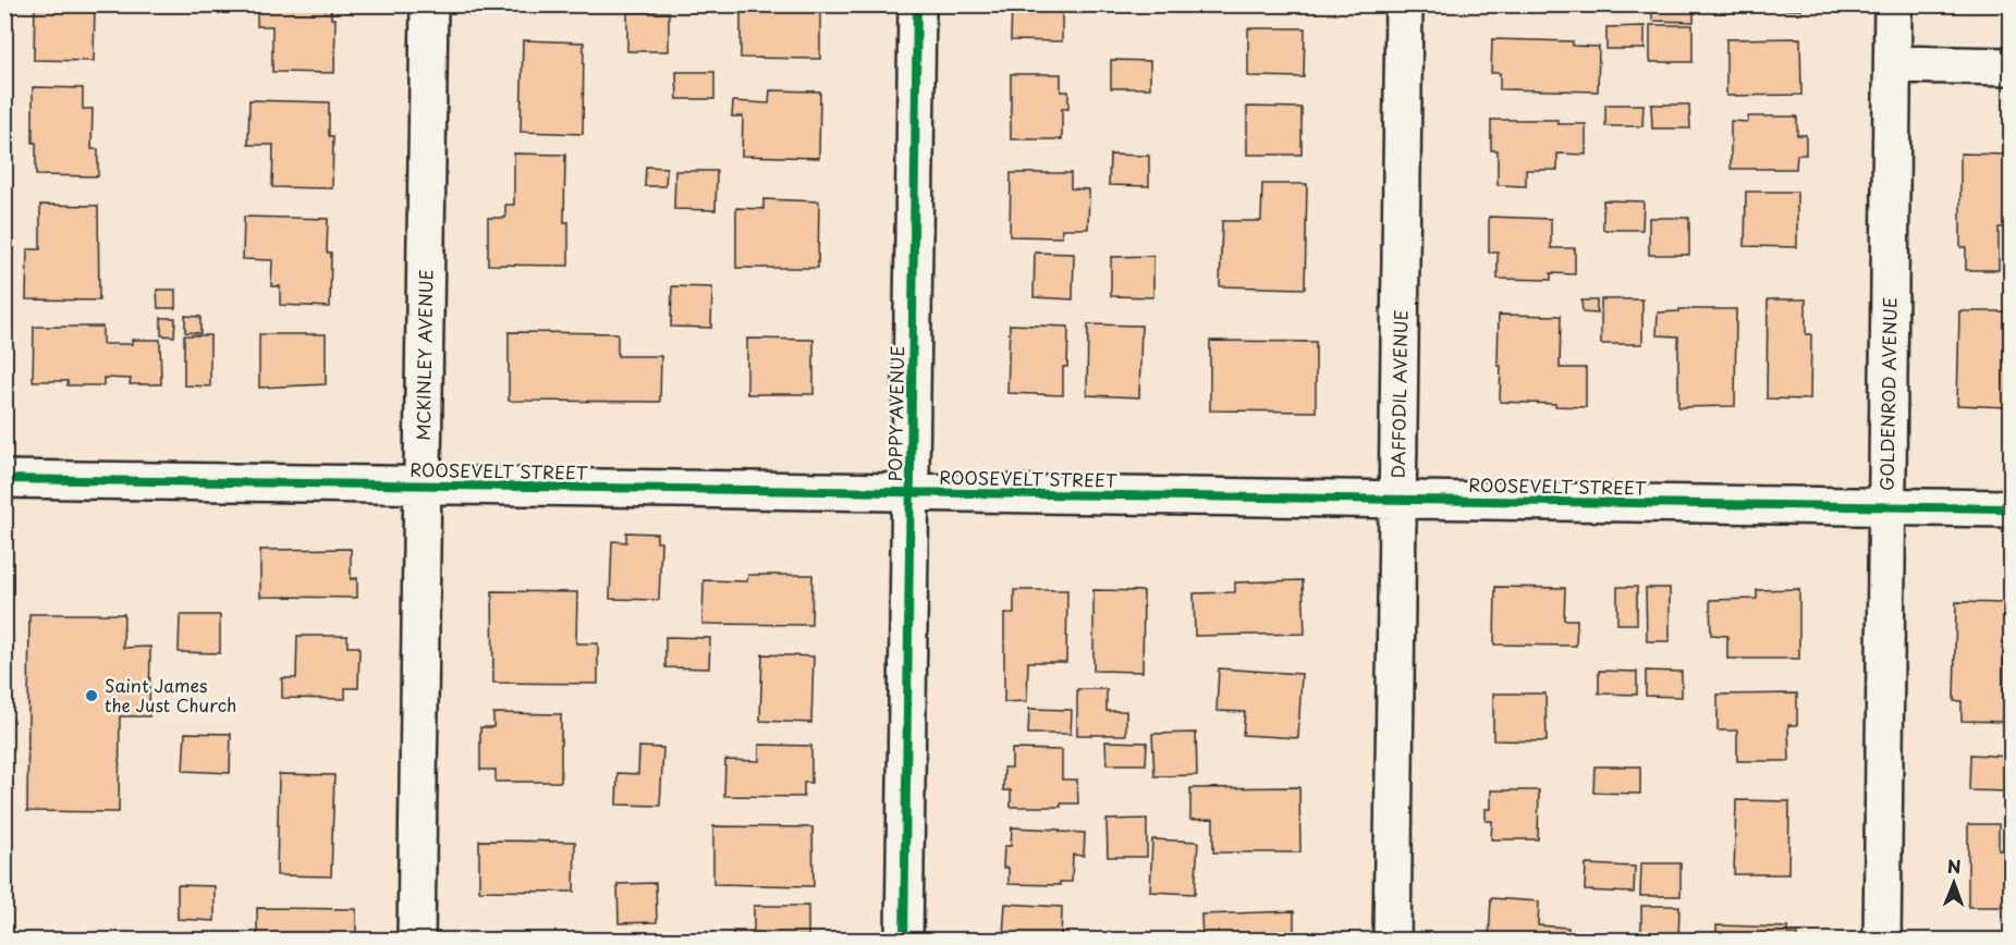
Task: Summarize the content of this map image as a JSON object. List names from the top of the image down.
{
  "streets": {
    "street": [
      "MCKINLEY AVENUE",
      "DAFFODIL AVENUE",
      "GOLDENROD AVENUE",
      "POPPY AVENUE",
      "ROOSEVELT STREET"
    ]
  },
  "crossings": [
    ["MCKINLEY AVENUE", "ROOSEVELT STREET"],
    ["DAFFODIL AVENUE", "ROOSEVELT STREET"],
    ["GOLDENROD AVENUE", "ROOSEVELT STREET"],
    ["POPPY AVENUE", "ROOSEVELT STREET"]
  ],
  "places": ["Saint James the Just Church"],
  "north": "top"
}
